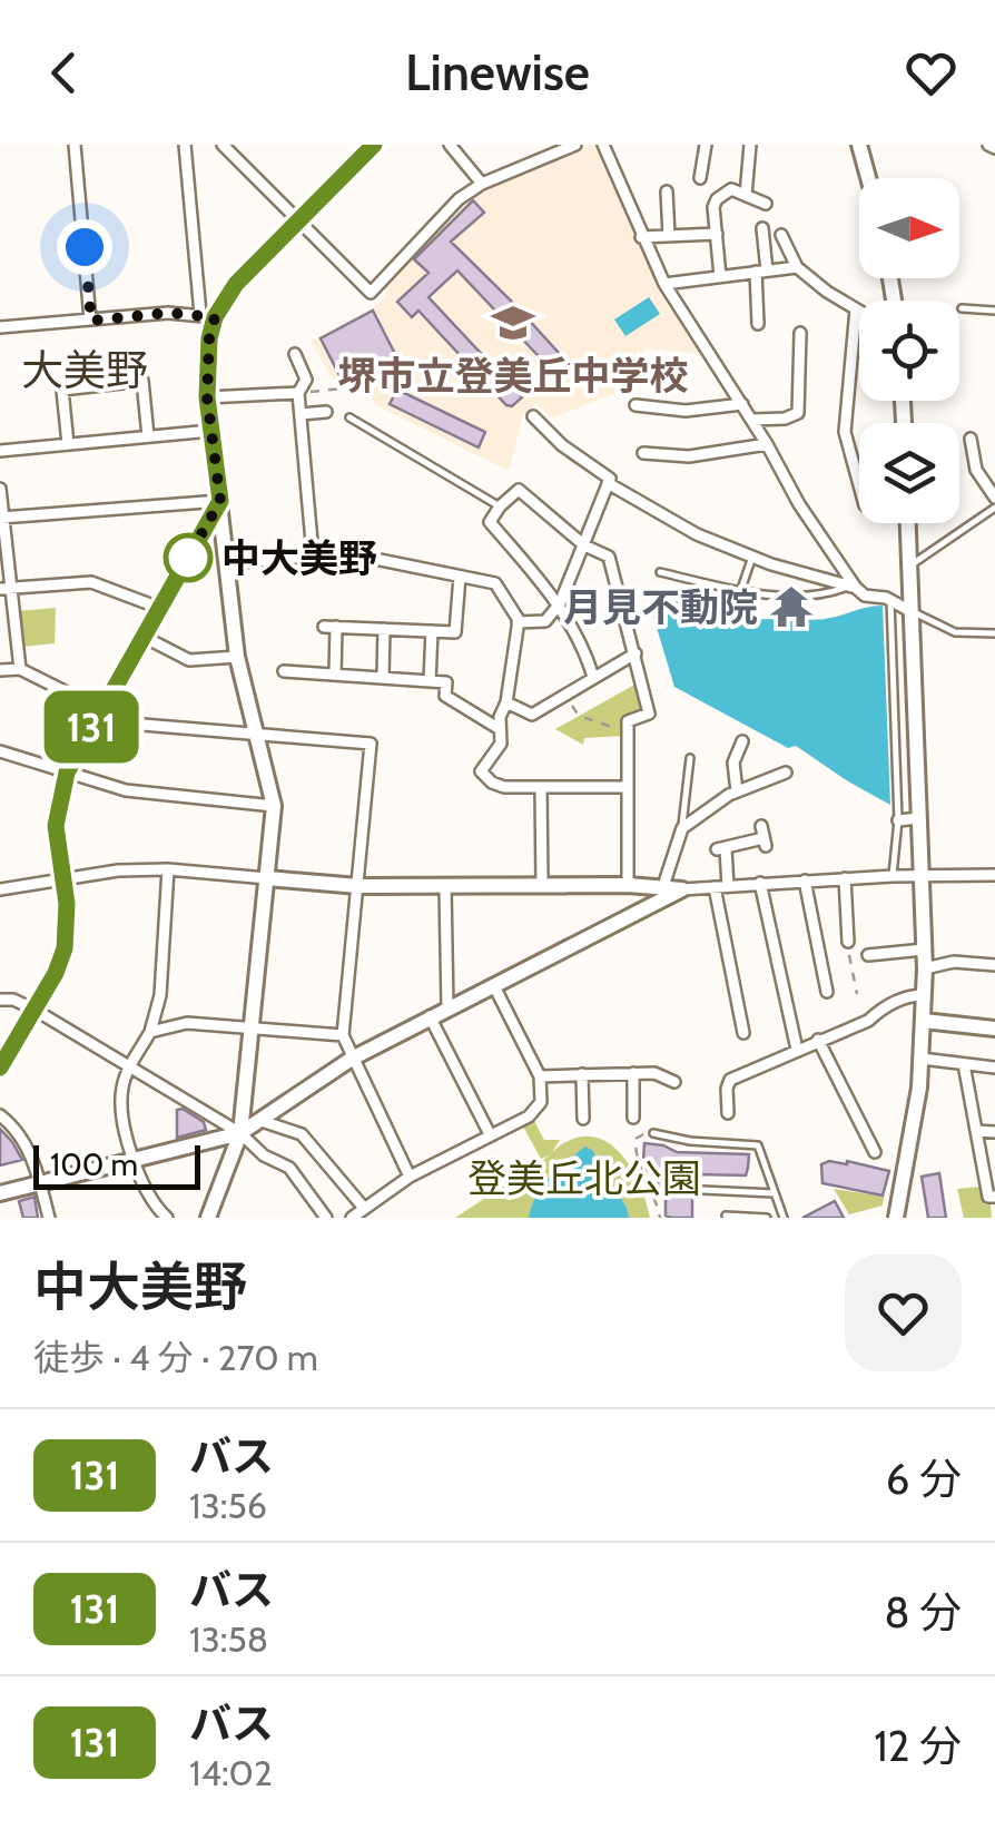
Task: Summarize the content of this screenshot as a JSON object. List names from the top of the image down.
{
  "districts": ["大美野"],
  "parks": ["登美丘北公園"],
  "places": {
    "school or university": ["堺市立登美丘中学校"],
    "other": ["中大美野"],
    "temple": ["月見不動院"]
  },
  "lines": ["bus line 131"],
  "scale_bar": "100 m",
  "north": "right",
  "page": {
    "header": "Linewise",
    "on_map": "131",
    "scale": "100 m",
    "heading": ["中大美野", "徒歩 · 4 分 · 270 m"],
    "list": [
      {
        "mark": "131",
        "name": "バス",
        "note": "13:56",
        "value": "6 分"
      },
      {
        "mark": "131",
        "name": "バス",
        "note": "13:58",
        "value": "8 分"
      },
      {
        "mark": "131",
        "name": "バス",
        "note": "14:02",
        "value": "12 分"
      }
    ]
  }
}
